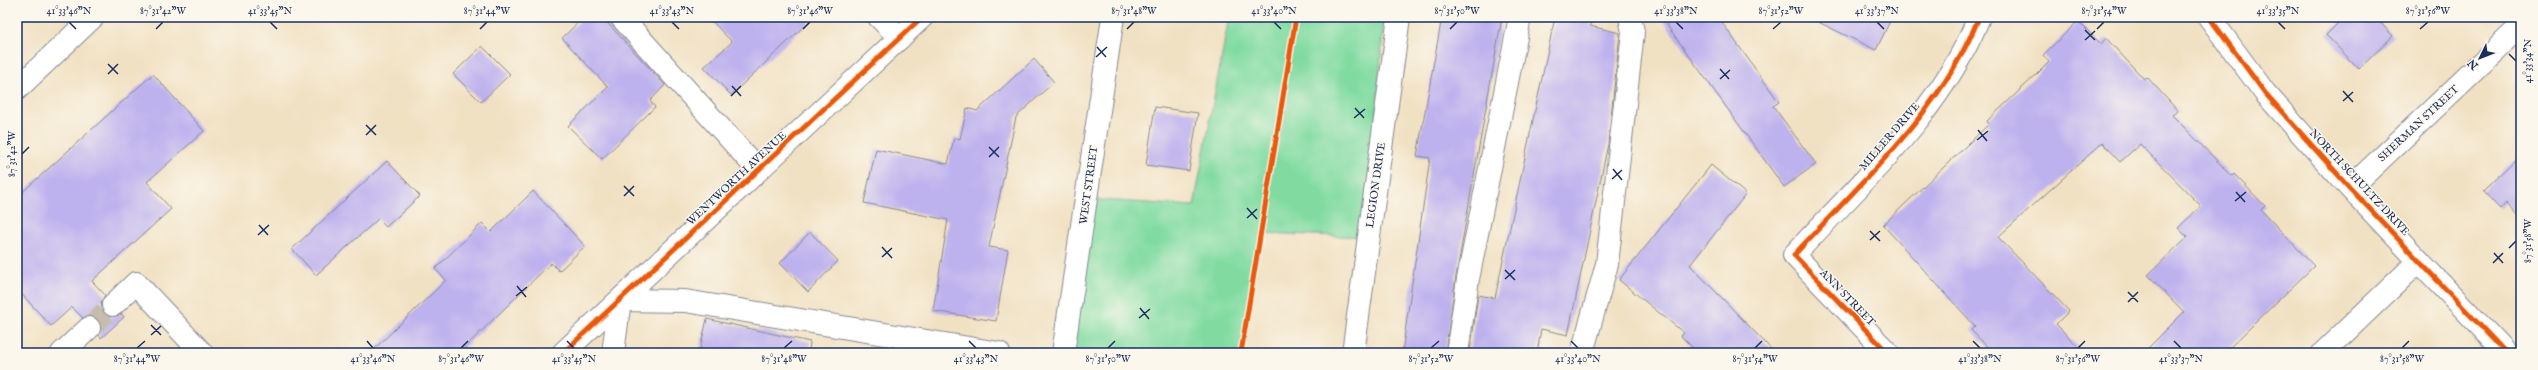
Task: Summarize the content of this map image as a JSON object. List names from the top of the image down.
{
  "streets": {
    "street": [
      "SHERMAN STREET",
      "MILLER DRIVE",
      "WENTWORTH AVENUE",
      "NORTH SCHULTZ DRIVE",
      "WEST STREET",
      "LEGION DRIVE",
      "ANN STREET"
    ]
  },
  "crossings": [
    ["SHERMAN STREET", "NORTH SCHULTZ DRIVE"],
    ["MILLER DRIVE", "ANN STREET"]
  ],
  "north": "bottom left",
  "coordinates": [
    "41°33'46\"N",
    "87°31'42\"W",
    "41°33'45\"N",
    "87°31'44\"W",
    "41°33'43\"N",
    "87°31'46\"W",
    "87°31'48\"W",
    "41°33'40\"N",
    "87°31'50\"W",
    "41°33'38\"N",
    "87°31'52\"W",
    "41°33'37\"N",
    "87°31'54\"W",
    "41°33'35\"N",
    "87°31'56\"W",
    "41°33'34\"N",
    "87°31'58\"W"
  ]
}
